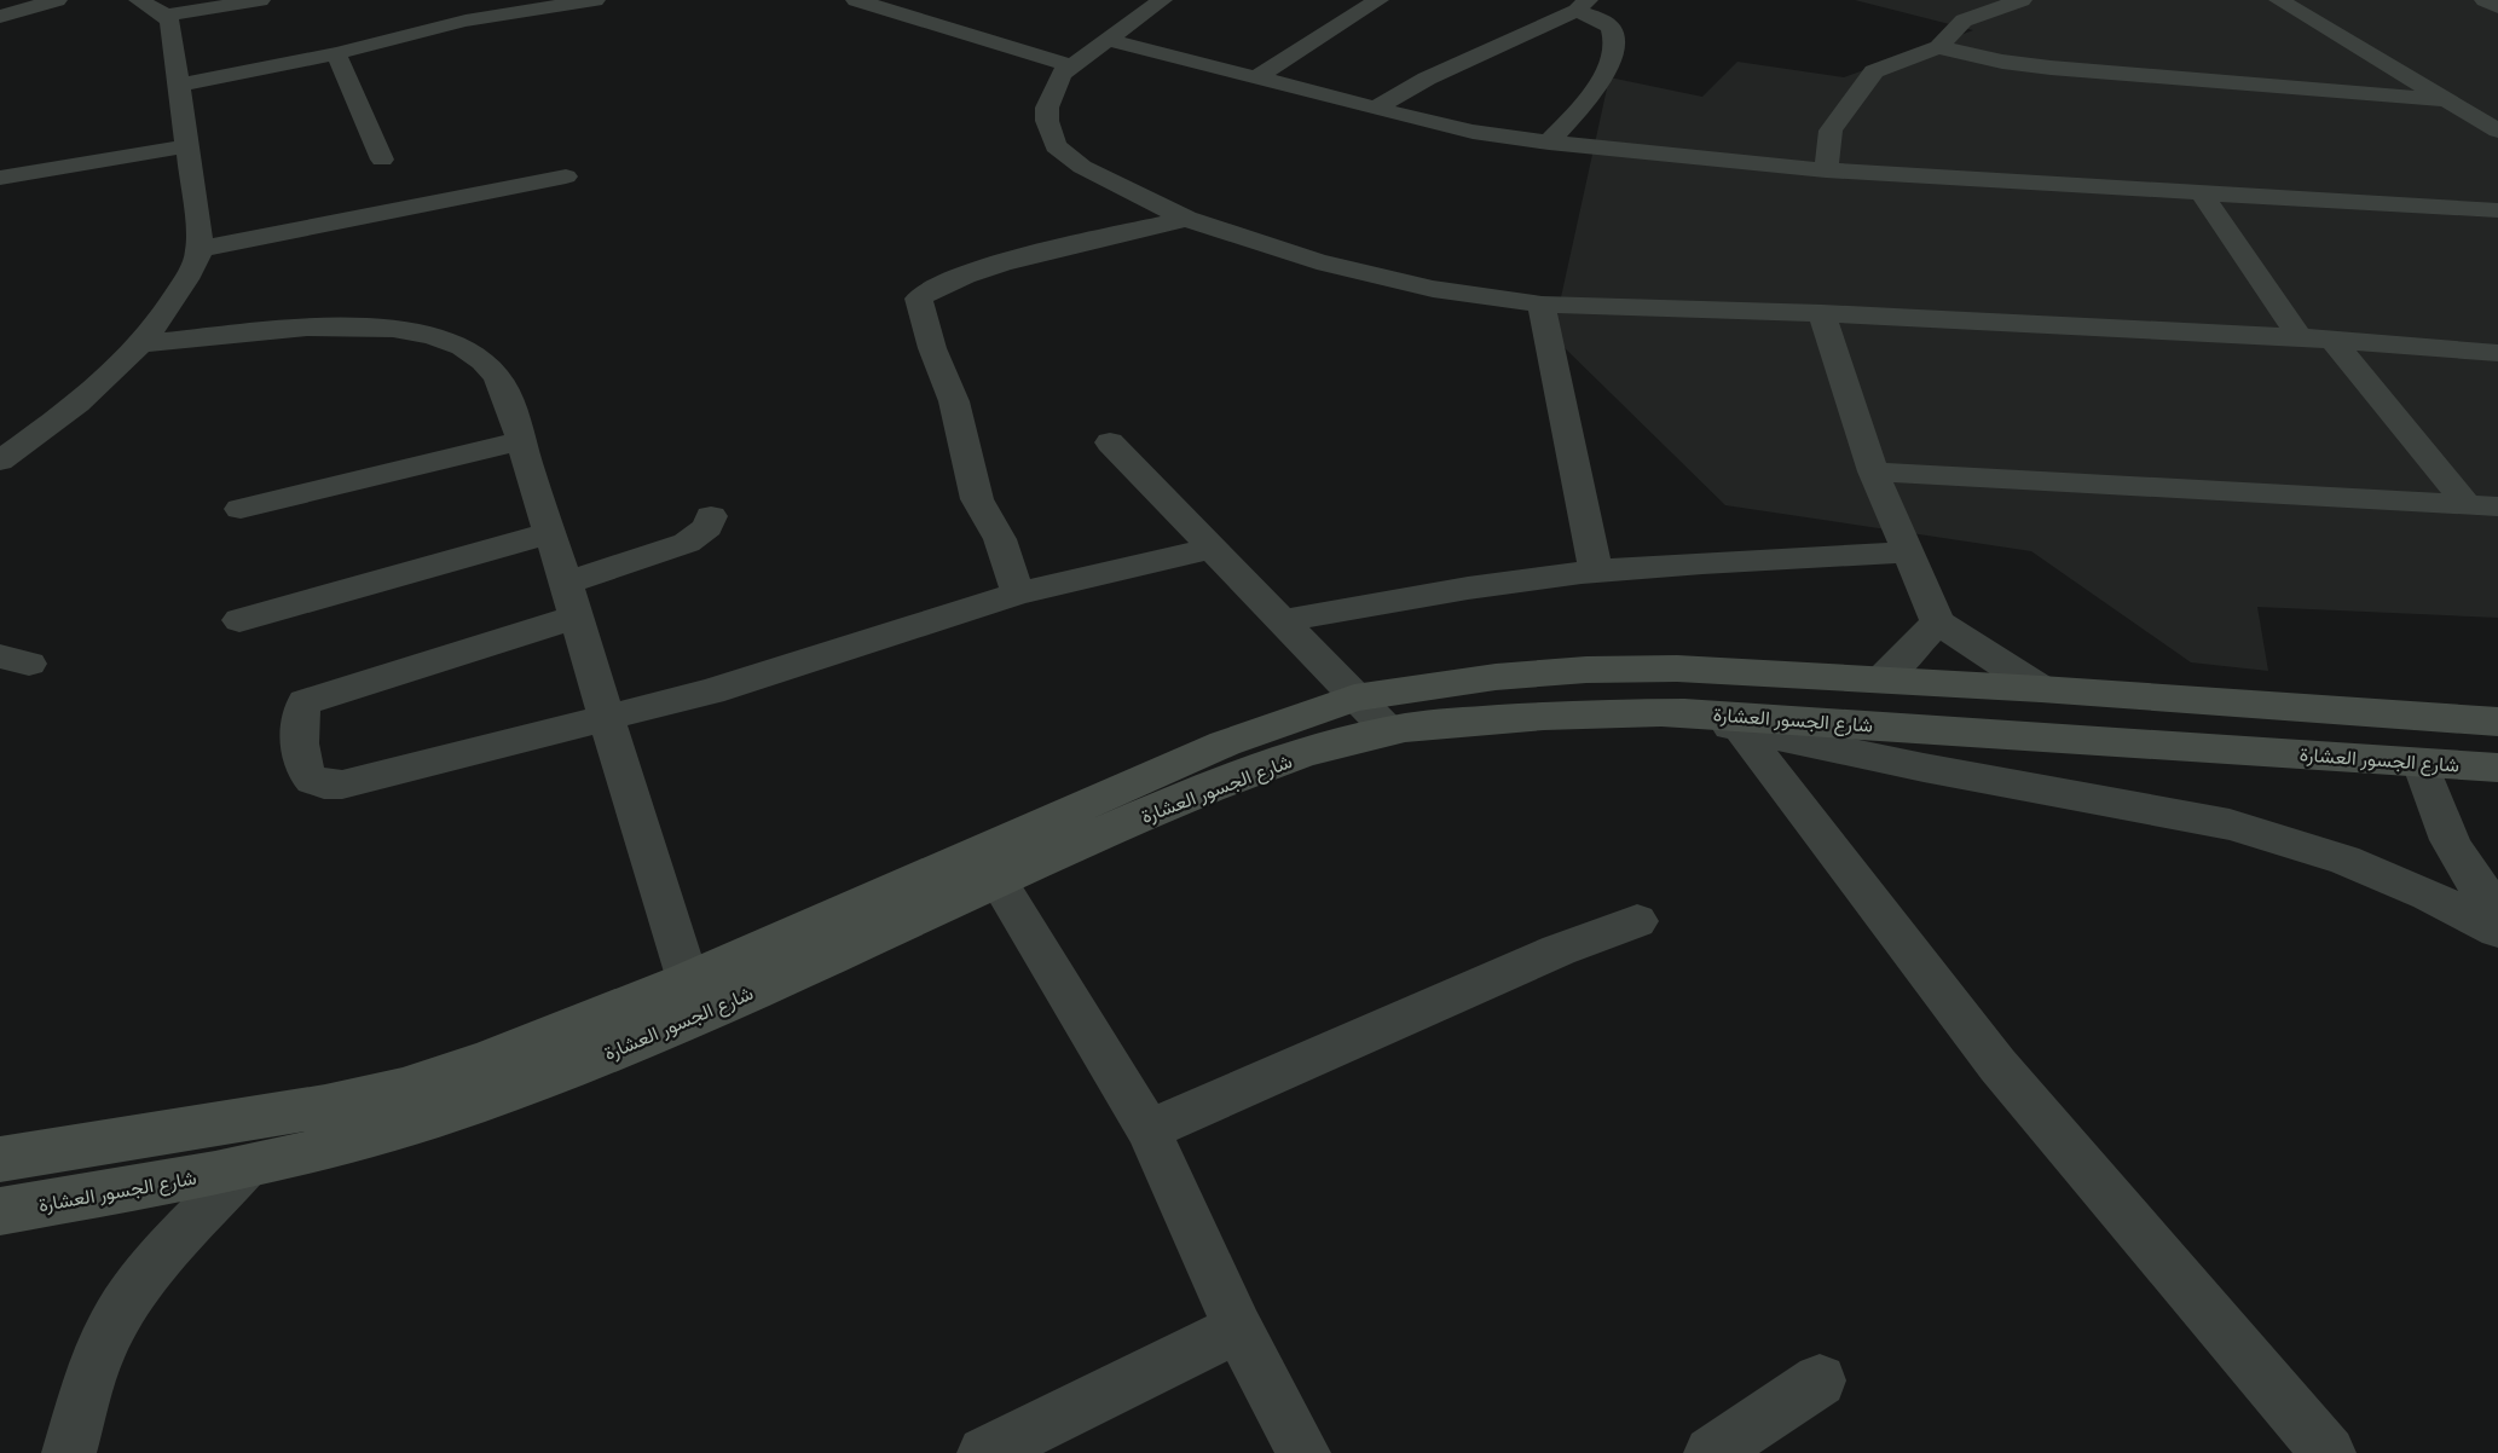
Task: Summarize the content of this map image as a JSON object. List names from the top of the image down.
{
  "streets": {
    "main road": ["شارع الجسور العشارة"]
  }
}
